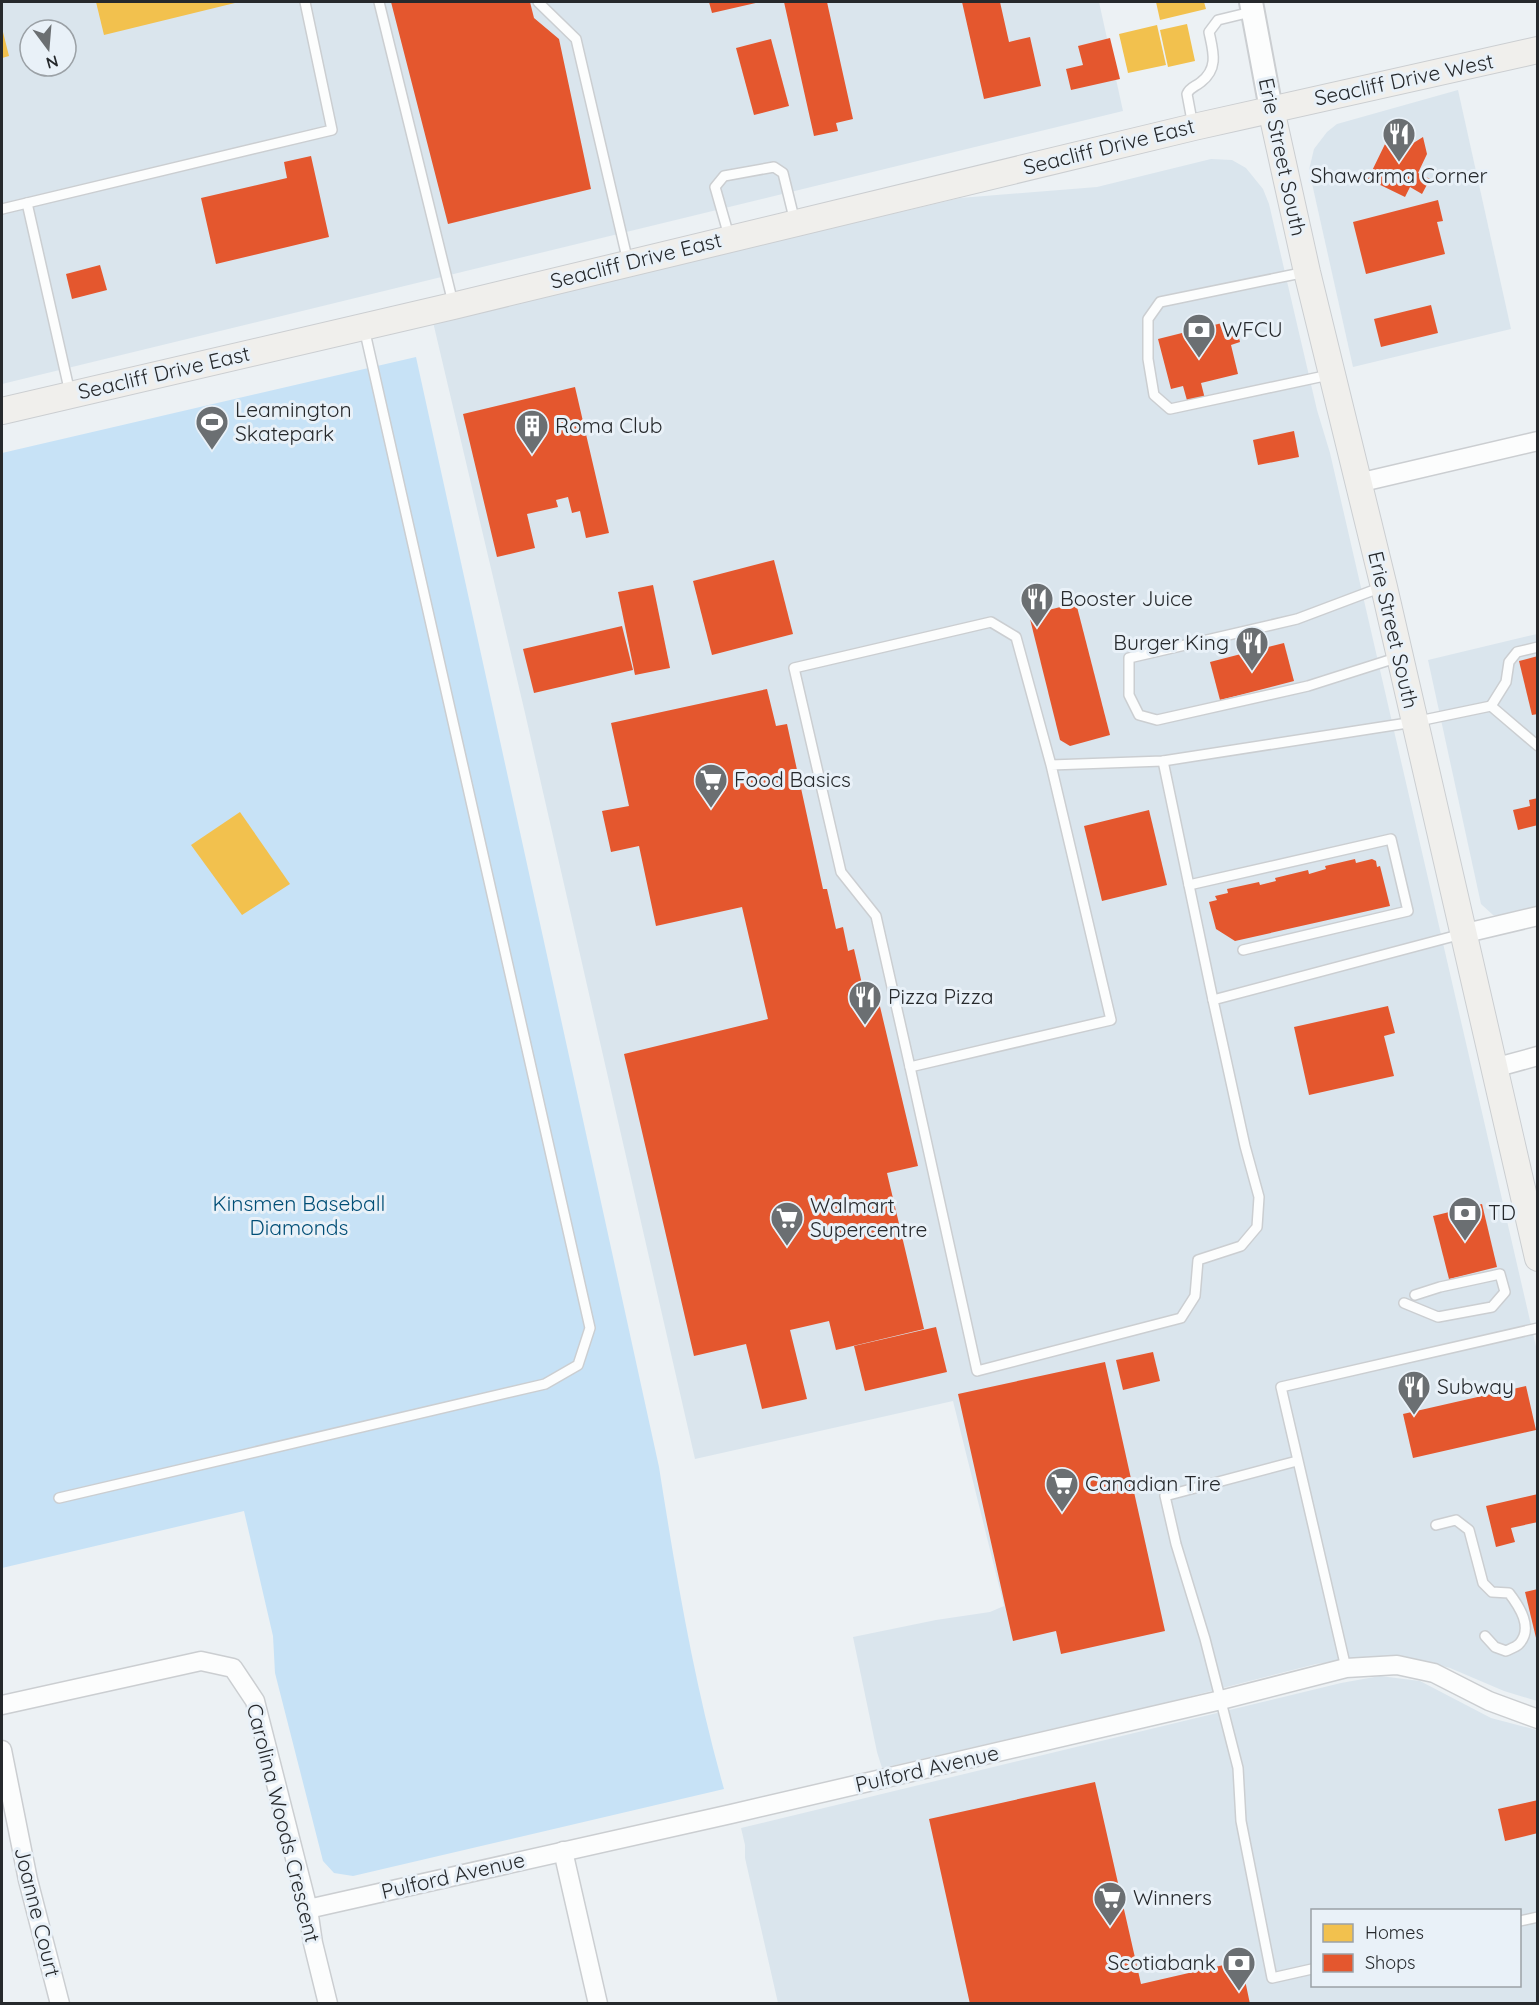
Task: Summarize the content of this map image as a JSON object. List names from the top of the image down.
{
  "streets": {
    "main road": ["Seacliff Drive West", "Seacliff Drive East", "Erie Street South"],
    "street": ["Pulford Avenue", "Carolina Woods Crescent", "Joanne Court"]
  },
  "crossings": [
    ["Seacliff Drive West", "Seacliff Drive East"],
    ["Seacliff Drive West", "Erie Street South"],
    ["Seacliff Drive East", "Erie Street South"],
    ["Pulford Avenue", "Carolina Woods Crescent"]
  ],
  "parks": ["Kinsmen Baseball Diamonds"],
  "places": {
    "restaurant": [
      "Shawarma Corner",
      "Booster Juice",
      "Burger King",
      "Pizza Pizza",
      "Subway"
    ],
    "bank": ["WFCU", "TD", "Scotiabank"],
    "sports": ["Leamington Skatepark"],
    "building": ["Roma Club"],
    "supermarket": [
      "Food Basics",
      "Walmart Supercentre",
      "Canadian Tire",
      "Winners"
    ]
  },
  "legend": ["Homes", "Shops"],
  "north": "bottom"
}
